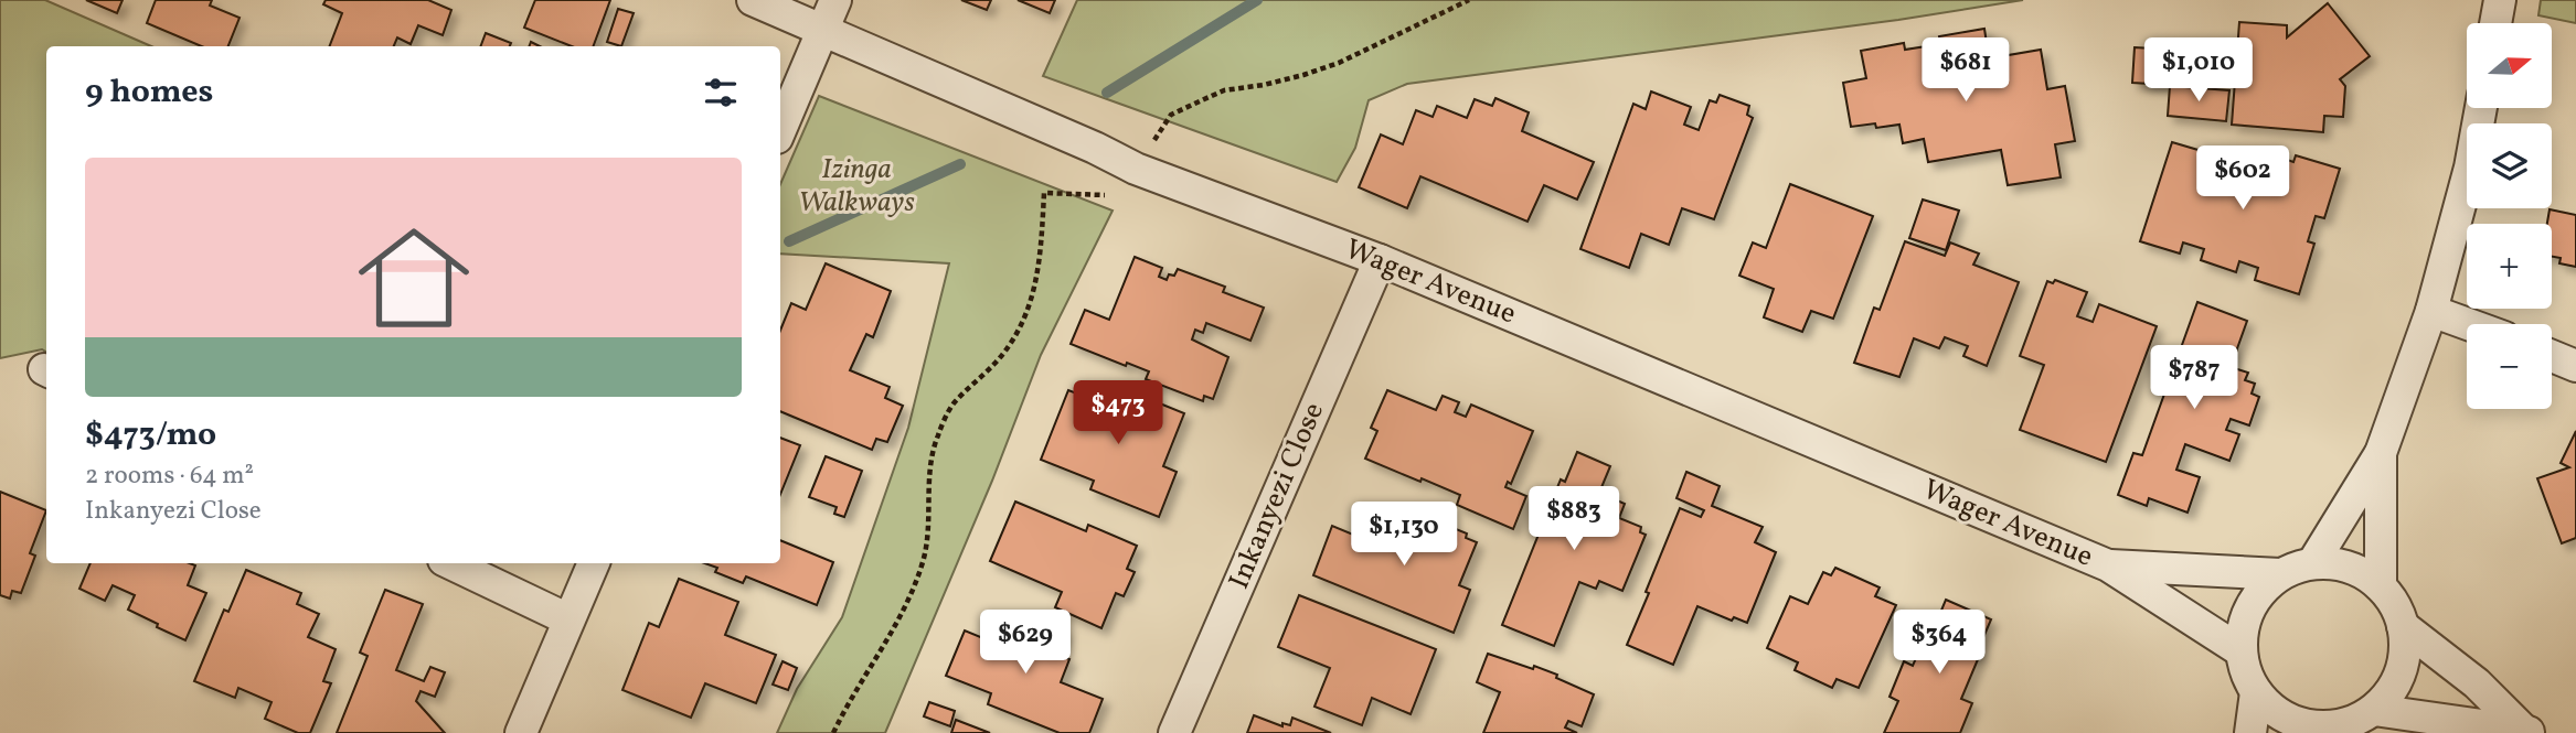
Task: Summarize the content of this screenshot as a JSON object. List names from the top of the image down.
{
  "streets": {
    "street": ["Wager Avenue", "Inkanyezi Close"]
  },
  "crossings": [
    ["Wager Avenue", "Inkanyezi Close"]
  ],
  "parks": ["Izinga Walkways"],
  "north": "right",
  "page": {
    "map_buttons": ["+", "−"],
    "price": [
      "$681",
      "$1,010",
      "$602",
      "$787",
      "$473",
      "$883",
      "$1,130",
      "$629",
      "$364"
    ],
    "heading": "9 homes",
    "list": [
      {
        "name": "$473/mo",
        "note": "2 rooms · 64 m² · Inkanyezi Close"
      }
    ]
  }
}
